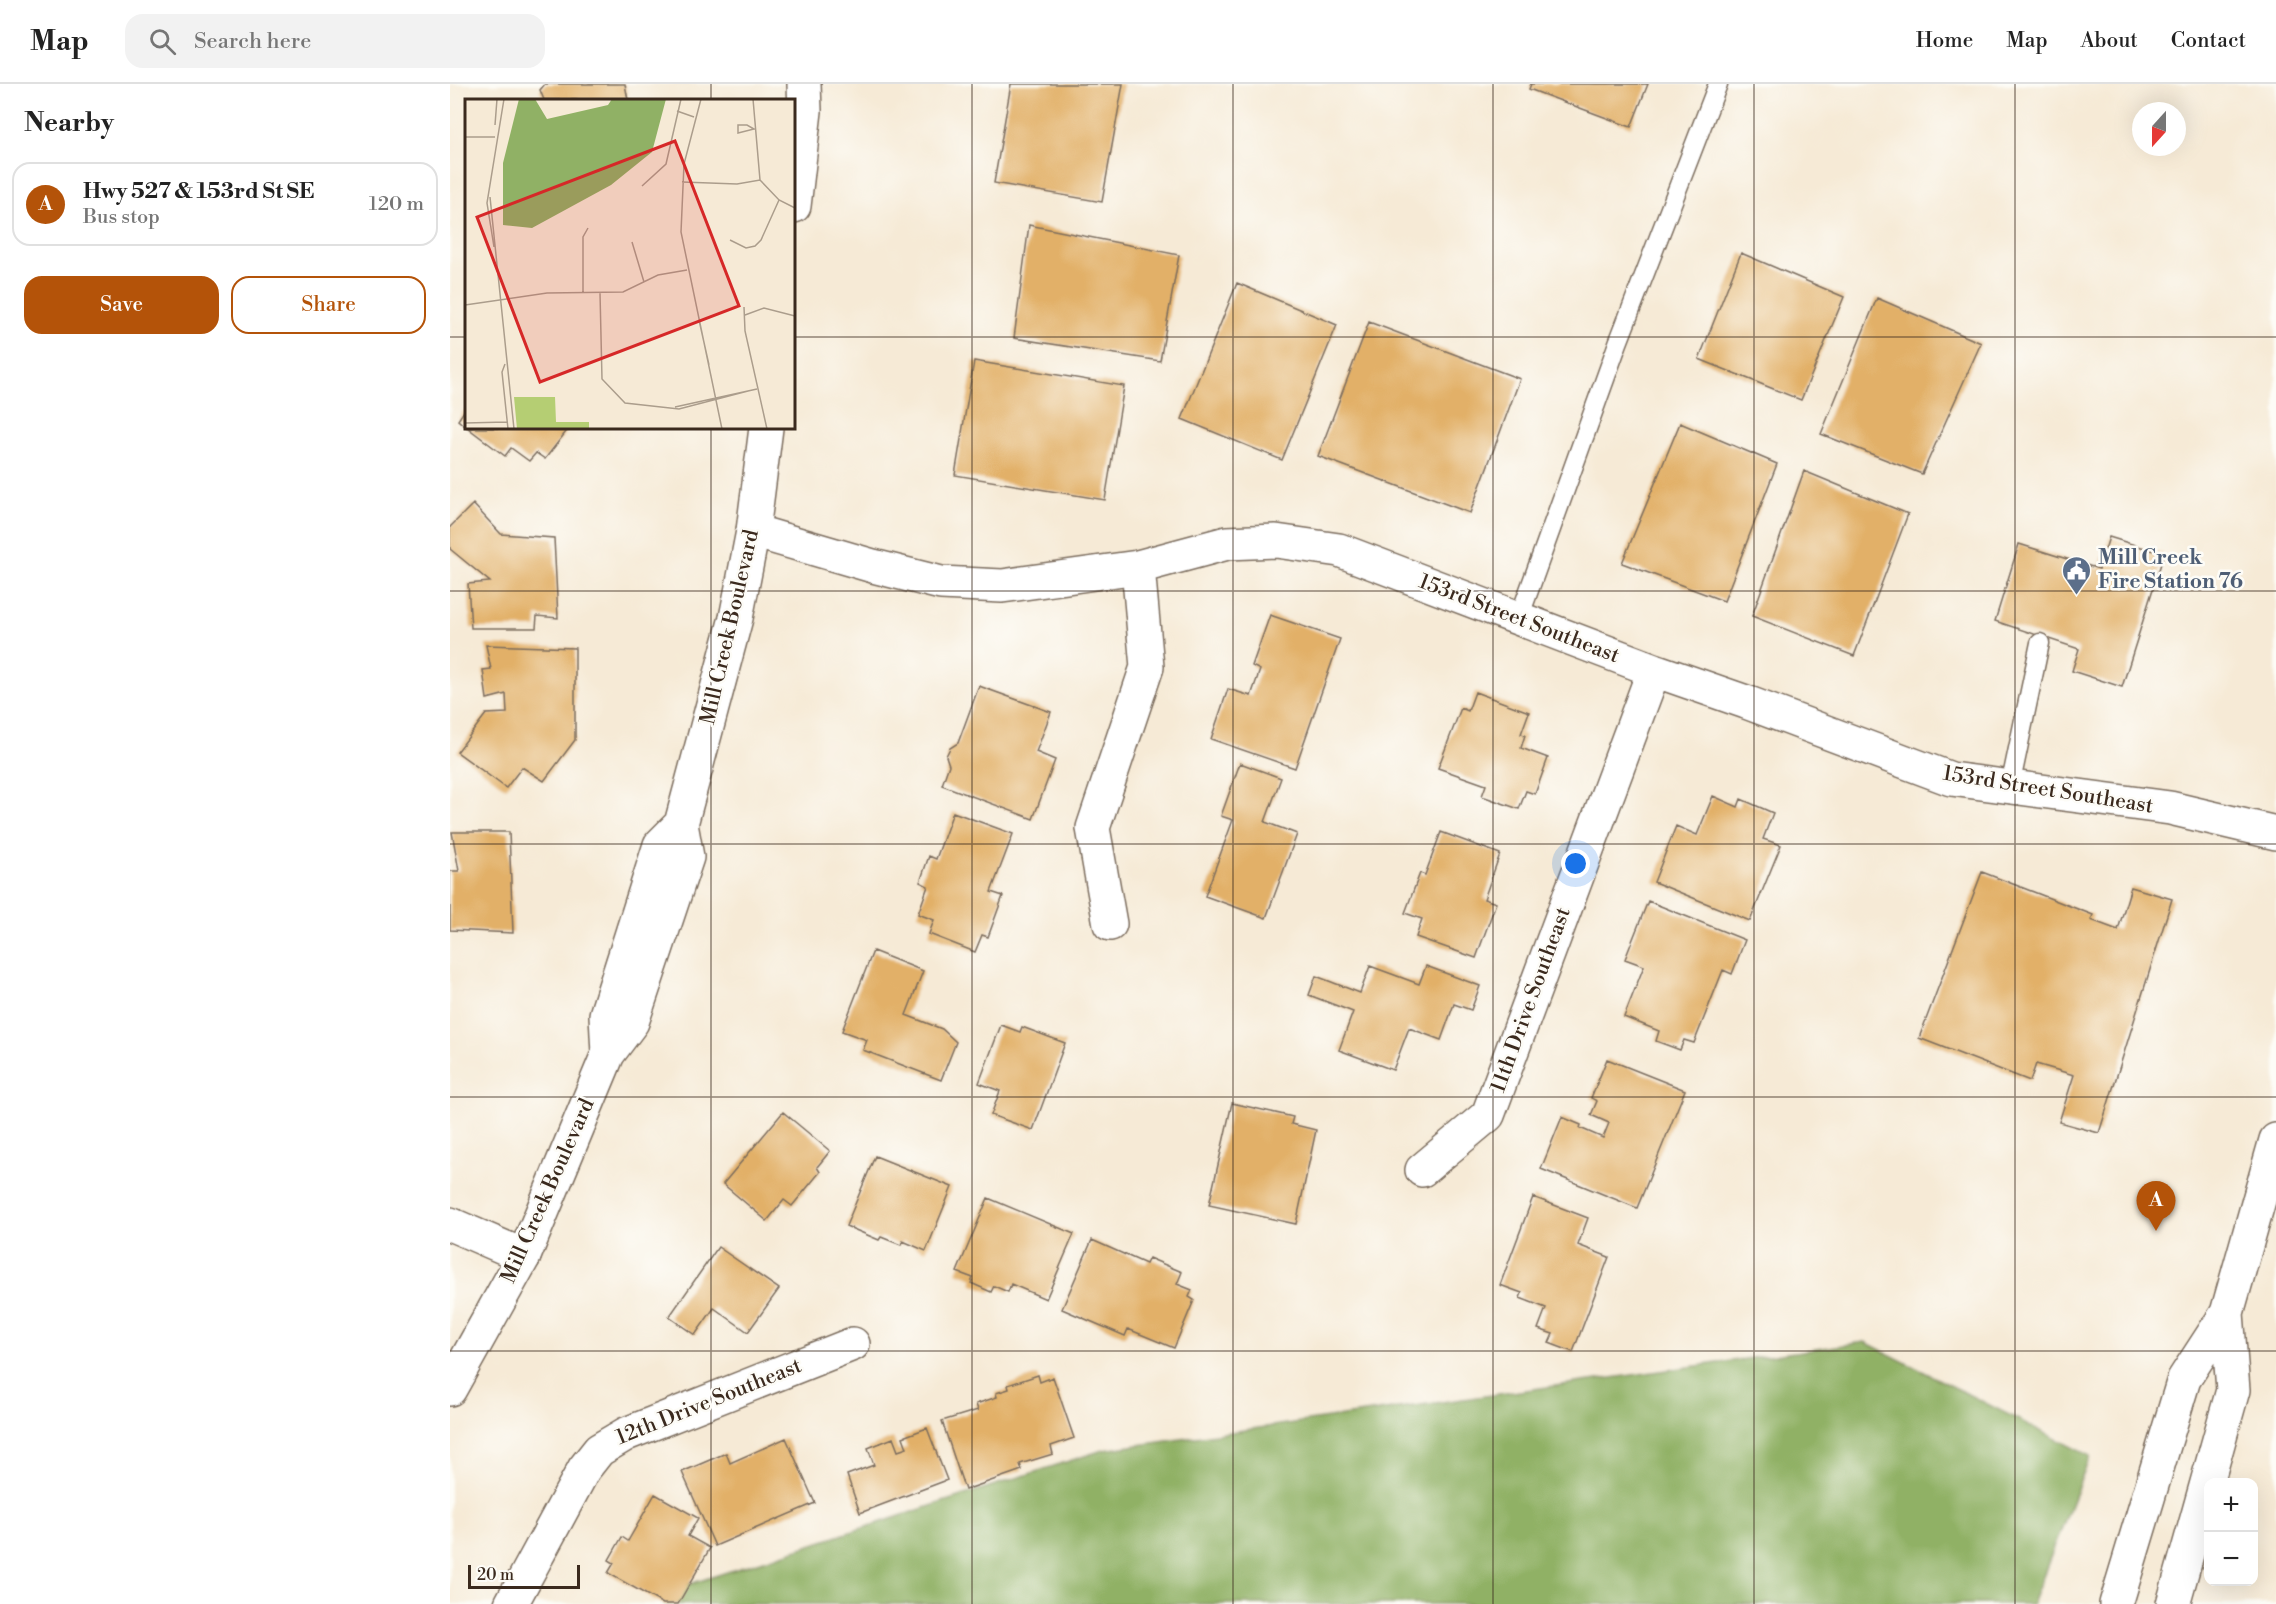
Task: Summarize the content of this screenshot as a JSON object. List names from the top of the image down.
{
  "streets": {
    "street": [
      "153rd Street Southeast",
      "Mill Creek Boulevard",
      "11th Drive Southeast",
      "12th Drive Southeast"
    ]
  },
  "crossings": [
    ["153rd Street Southeast", "Mill Creek Boulevard"],
    ["153rd Street Southeast", "11th Drive Southeast"]
  ],
  "places": {
    "public building": ["Mill Creek Fire Station 76"]
  },
  "scale_bar": "20 m",
  "north": "bottom",
  "page": {
    "header": "Map",
    "search": "Search here",
    "nav": [
      "Home",
      "Map",
      "About",
      "Contact"
    ],
    "heading": "Nearby",
    "list": [
      {
        "mark": "A",
        "name": "Hwy 527 & 153rd St SE",
        "note": "Bus stop",
        "value": "120 m"
      }
    ],
    "buttons": ["Save", "Share"],
    "pins": "A",
    "map_buttons": ["+", "−"],
    "scale": "20 m"
  }
}
